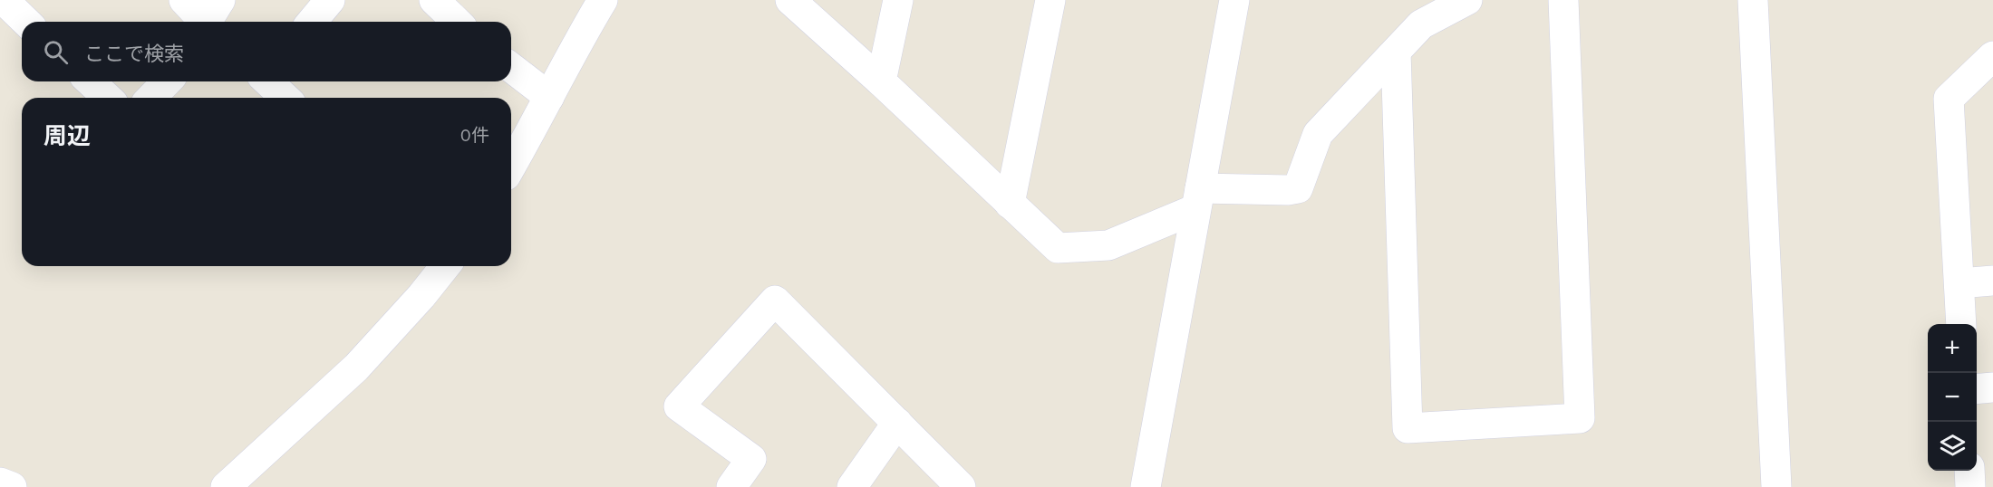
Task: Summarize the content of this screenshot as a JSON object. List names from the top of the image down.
{
  "page": {
    "search": "ここで検索",
    "heading": ["周辺", "0件"],
    "map_buttons": ["+", "−"]
  }
}
